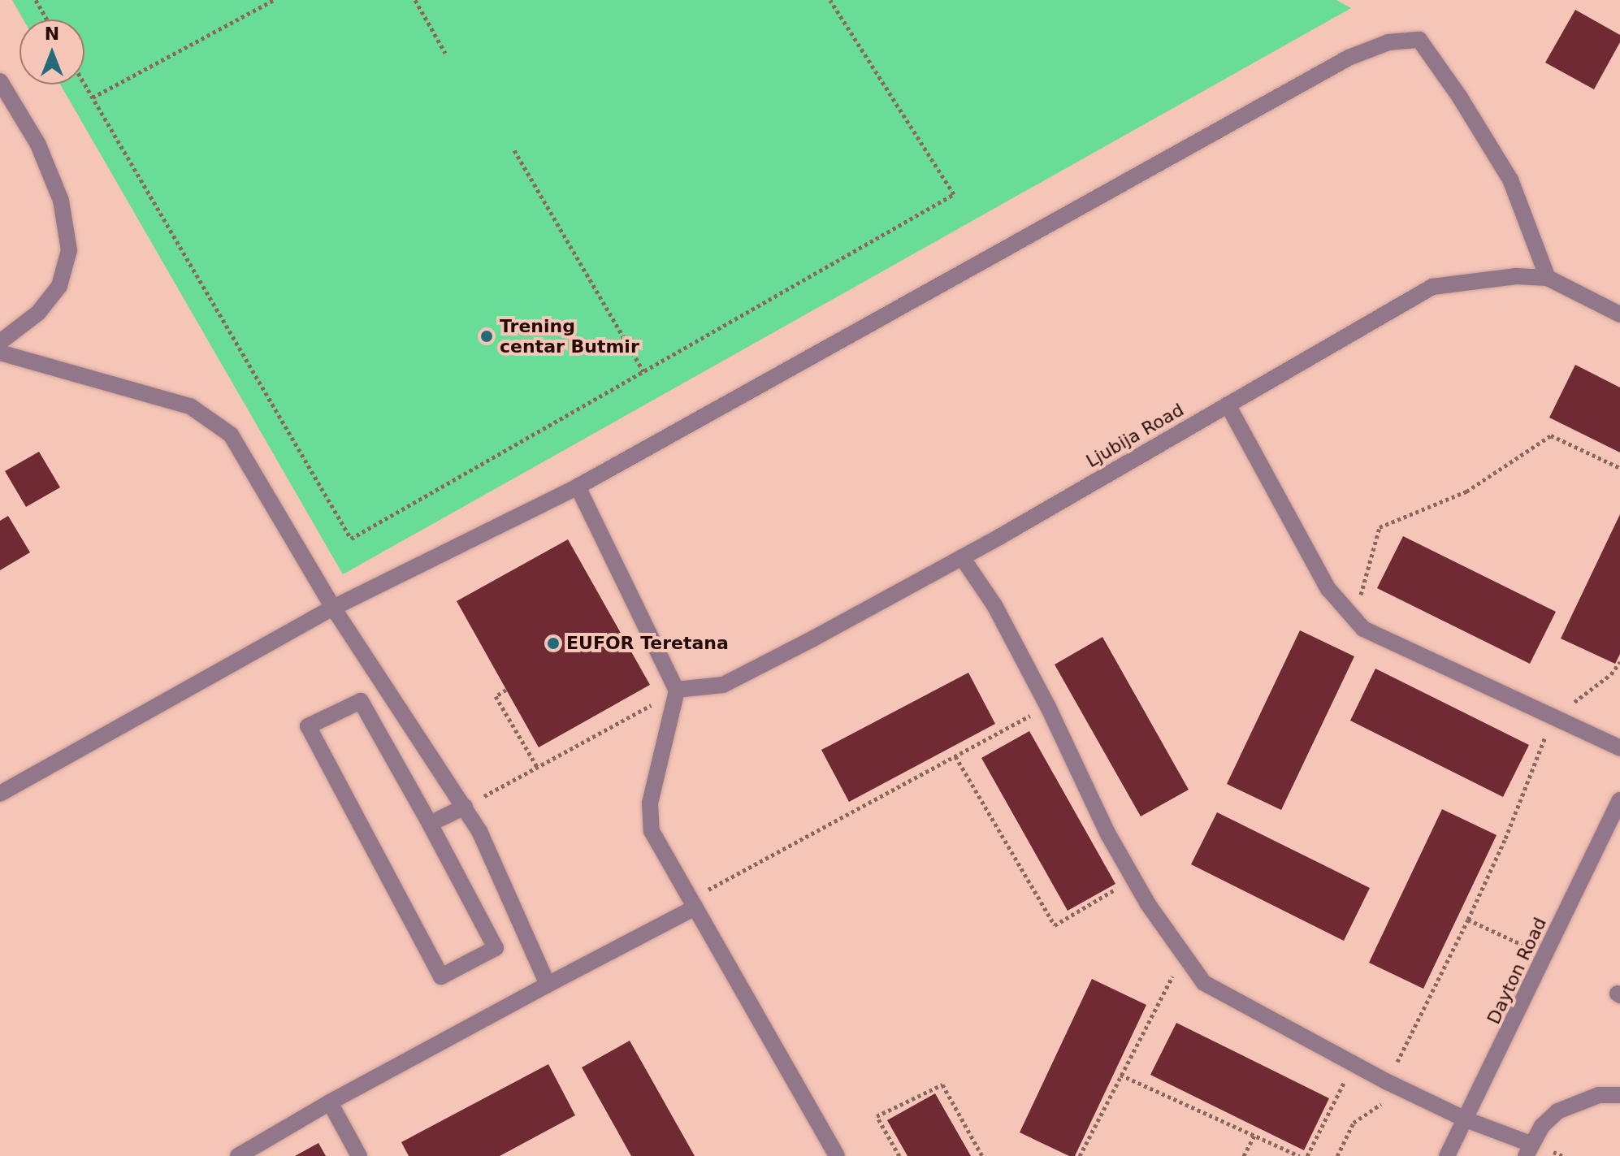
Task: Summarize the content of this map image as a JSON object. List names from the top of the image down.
{
  "streets": {
    "lane": ["Ljubija Road", "Dayton Road"]
  },
  "places": ["Trening centar Butmir", "EUFOR Teretana"],
  "north": "top"
}
